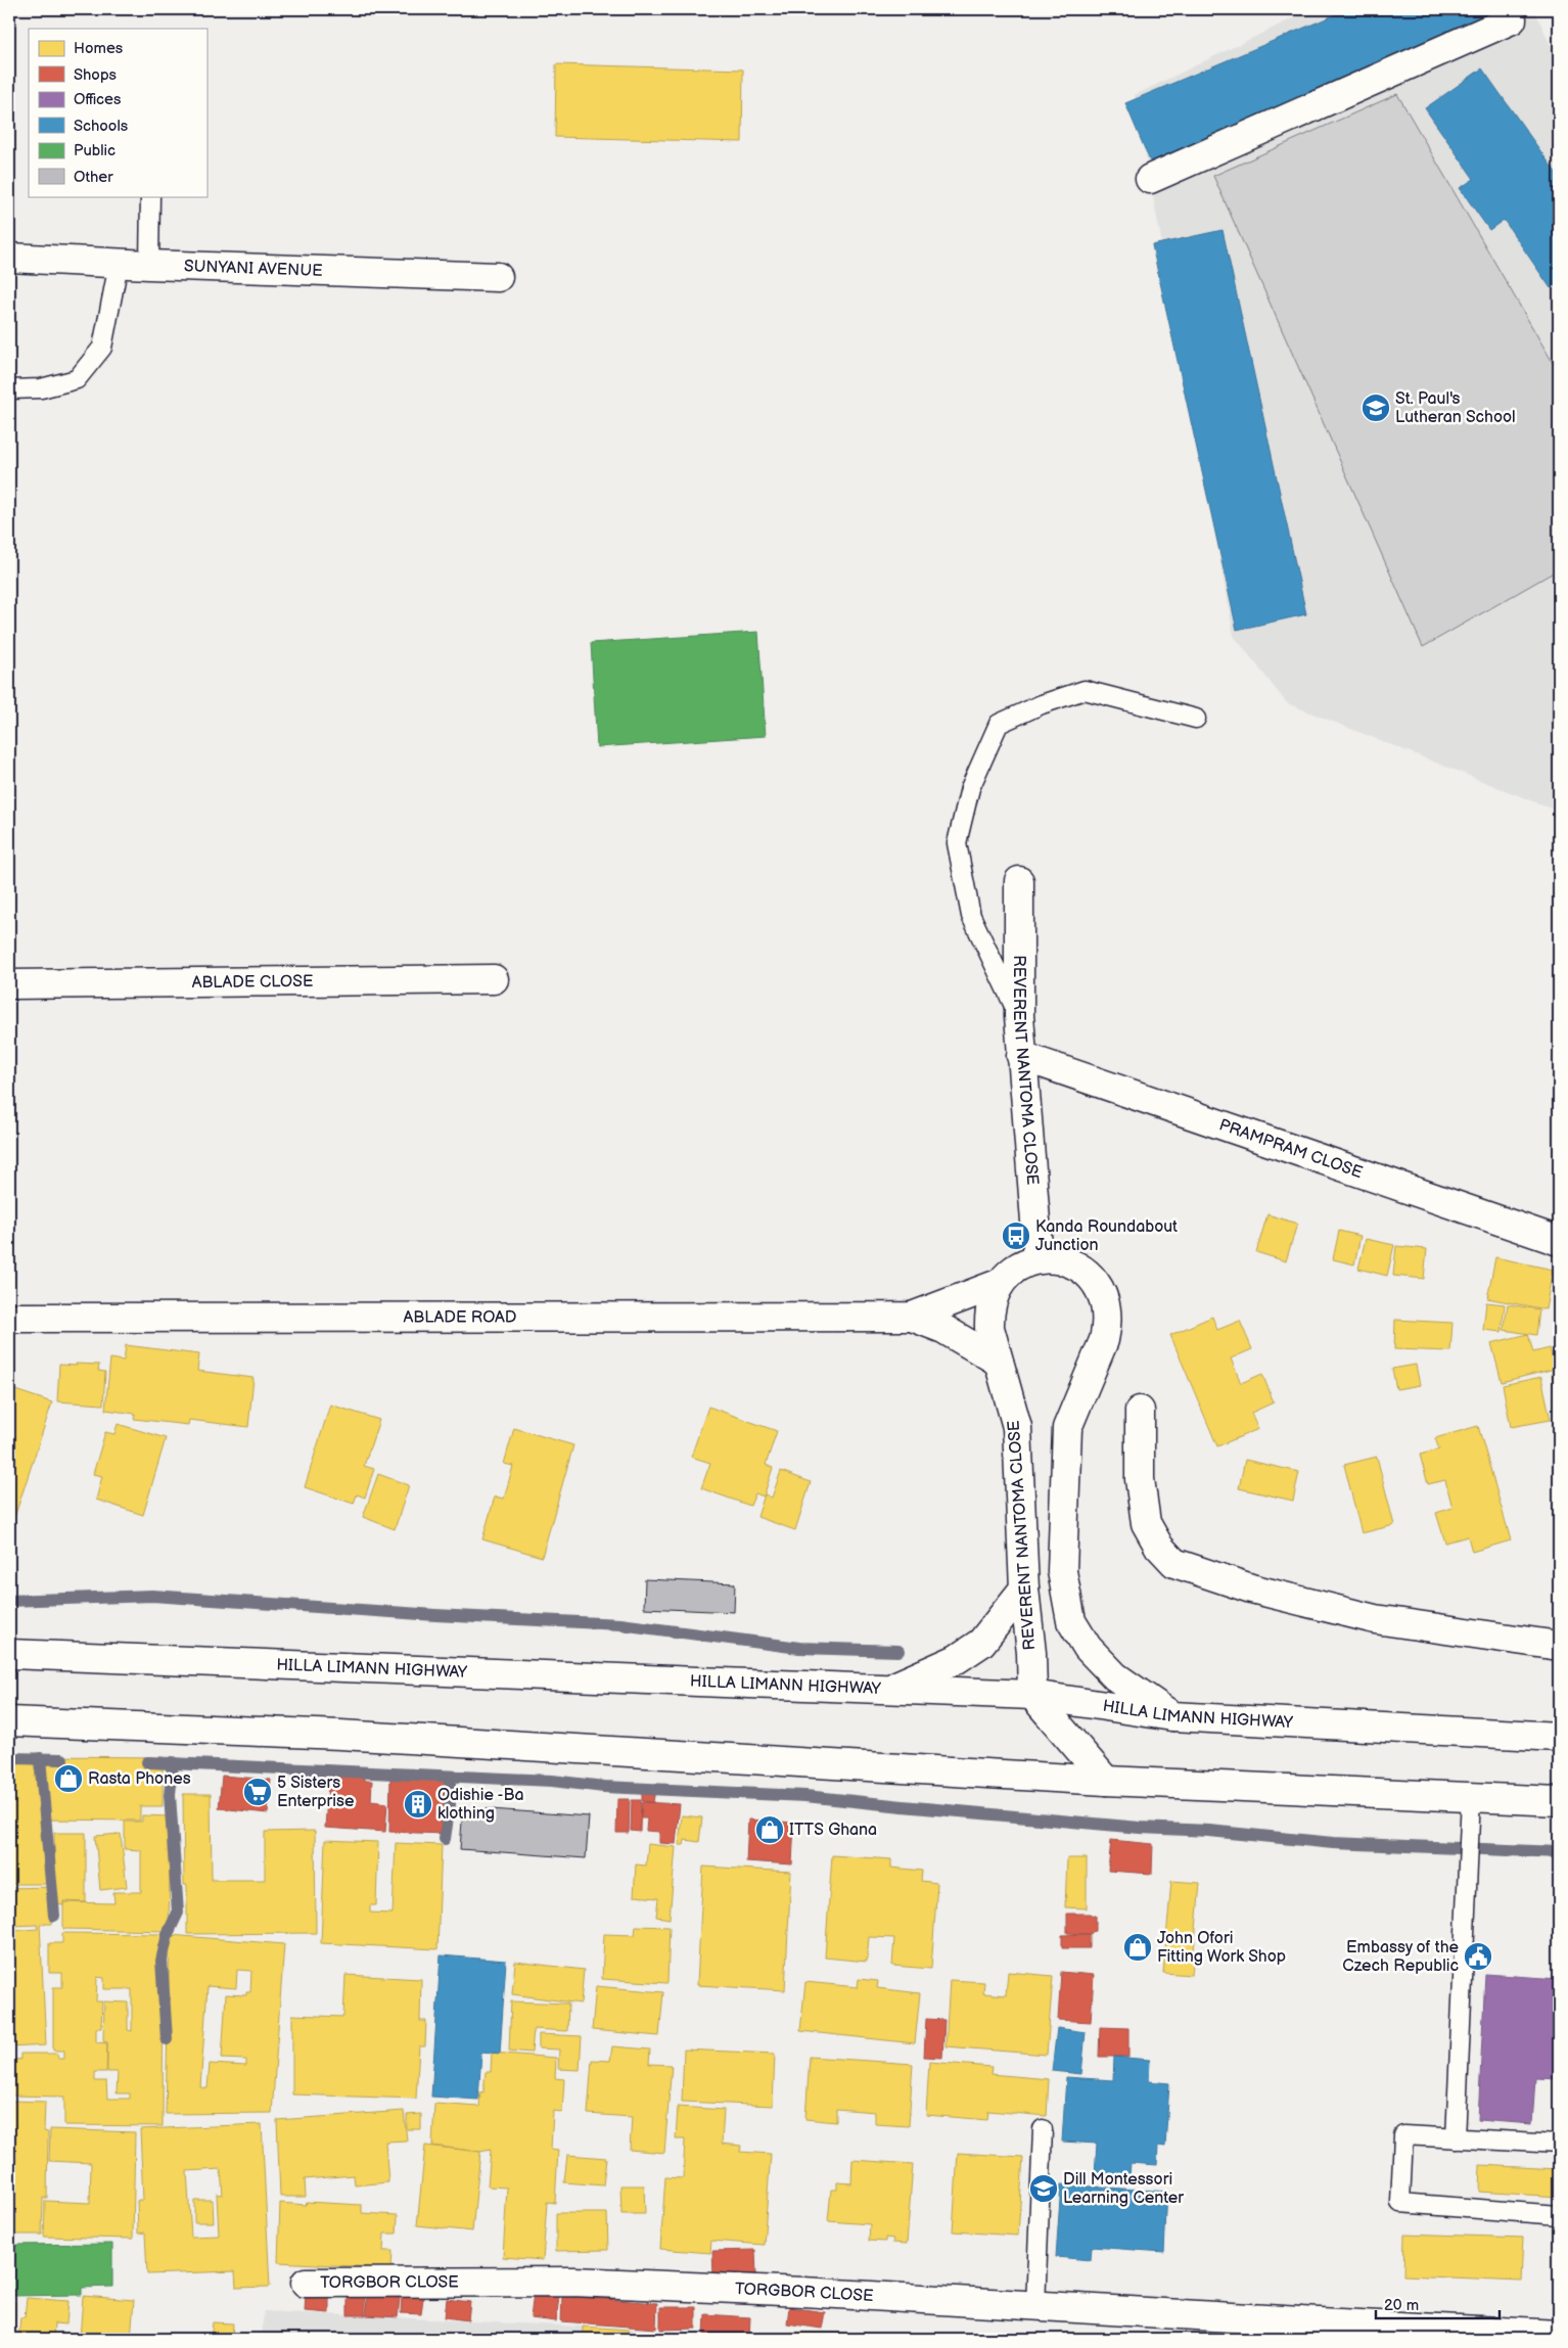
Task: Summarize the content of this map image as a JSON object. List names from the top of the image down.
{
  "streets": {
    "street": [
      "SUNYANI AVENUE",
      "ABLADE CLOSE",
      "REVERENT NANTOMA CLOSE",
      "PRAMPRAM CLOSE",
      "ABLADE ROAD",
      "HILLA LIMANN HIGHWAY",
      "TORGBOR CLOSE"
    ]
  },
  "crossings": [
    ["REVERENT NANTOMA CLOSE", "PRAMPRAM CLOSE"],
    ["REVERENT NANTOMA CLOSE", "ABLADE ROAD"],
    ["REVERENT NANTOMA CLOSE", "HILLA LIMANN HIGHWAY"]
  ],
  "places": {
    "school or university": ["St. Paul's Lutheran School", "Dill Montessori Learning Center"],
    "bus stop": ["Kanda Roundabout Junction"],
    "shop": ["Rasta Phones", "ITTS Ghana", "John Ofori Fitting Work Shop"],
    "supermarket": ["5 Sisters Enterprise"],
    "building": ["Odishie -Ba klothing"],
    "public building": ["Embassy of the Czech Republic"]
  },
  "legend": [
    "Homes",
    "Shops",
    "Offices",
    "Schools",
    "Public",
    "Other"
  ],
  "scale_bar": "20 m"
}
